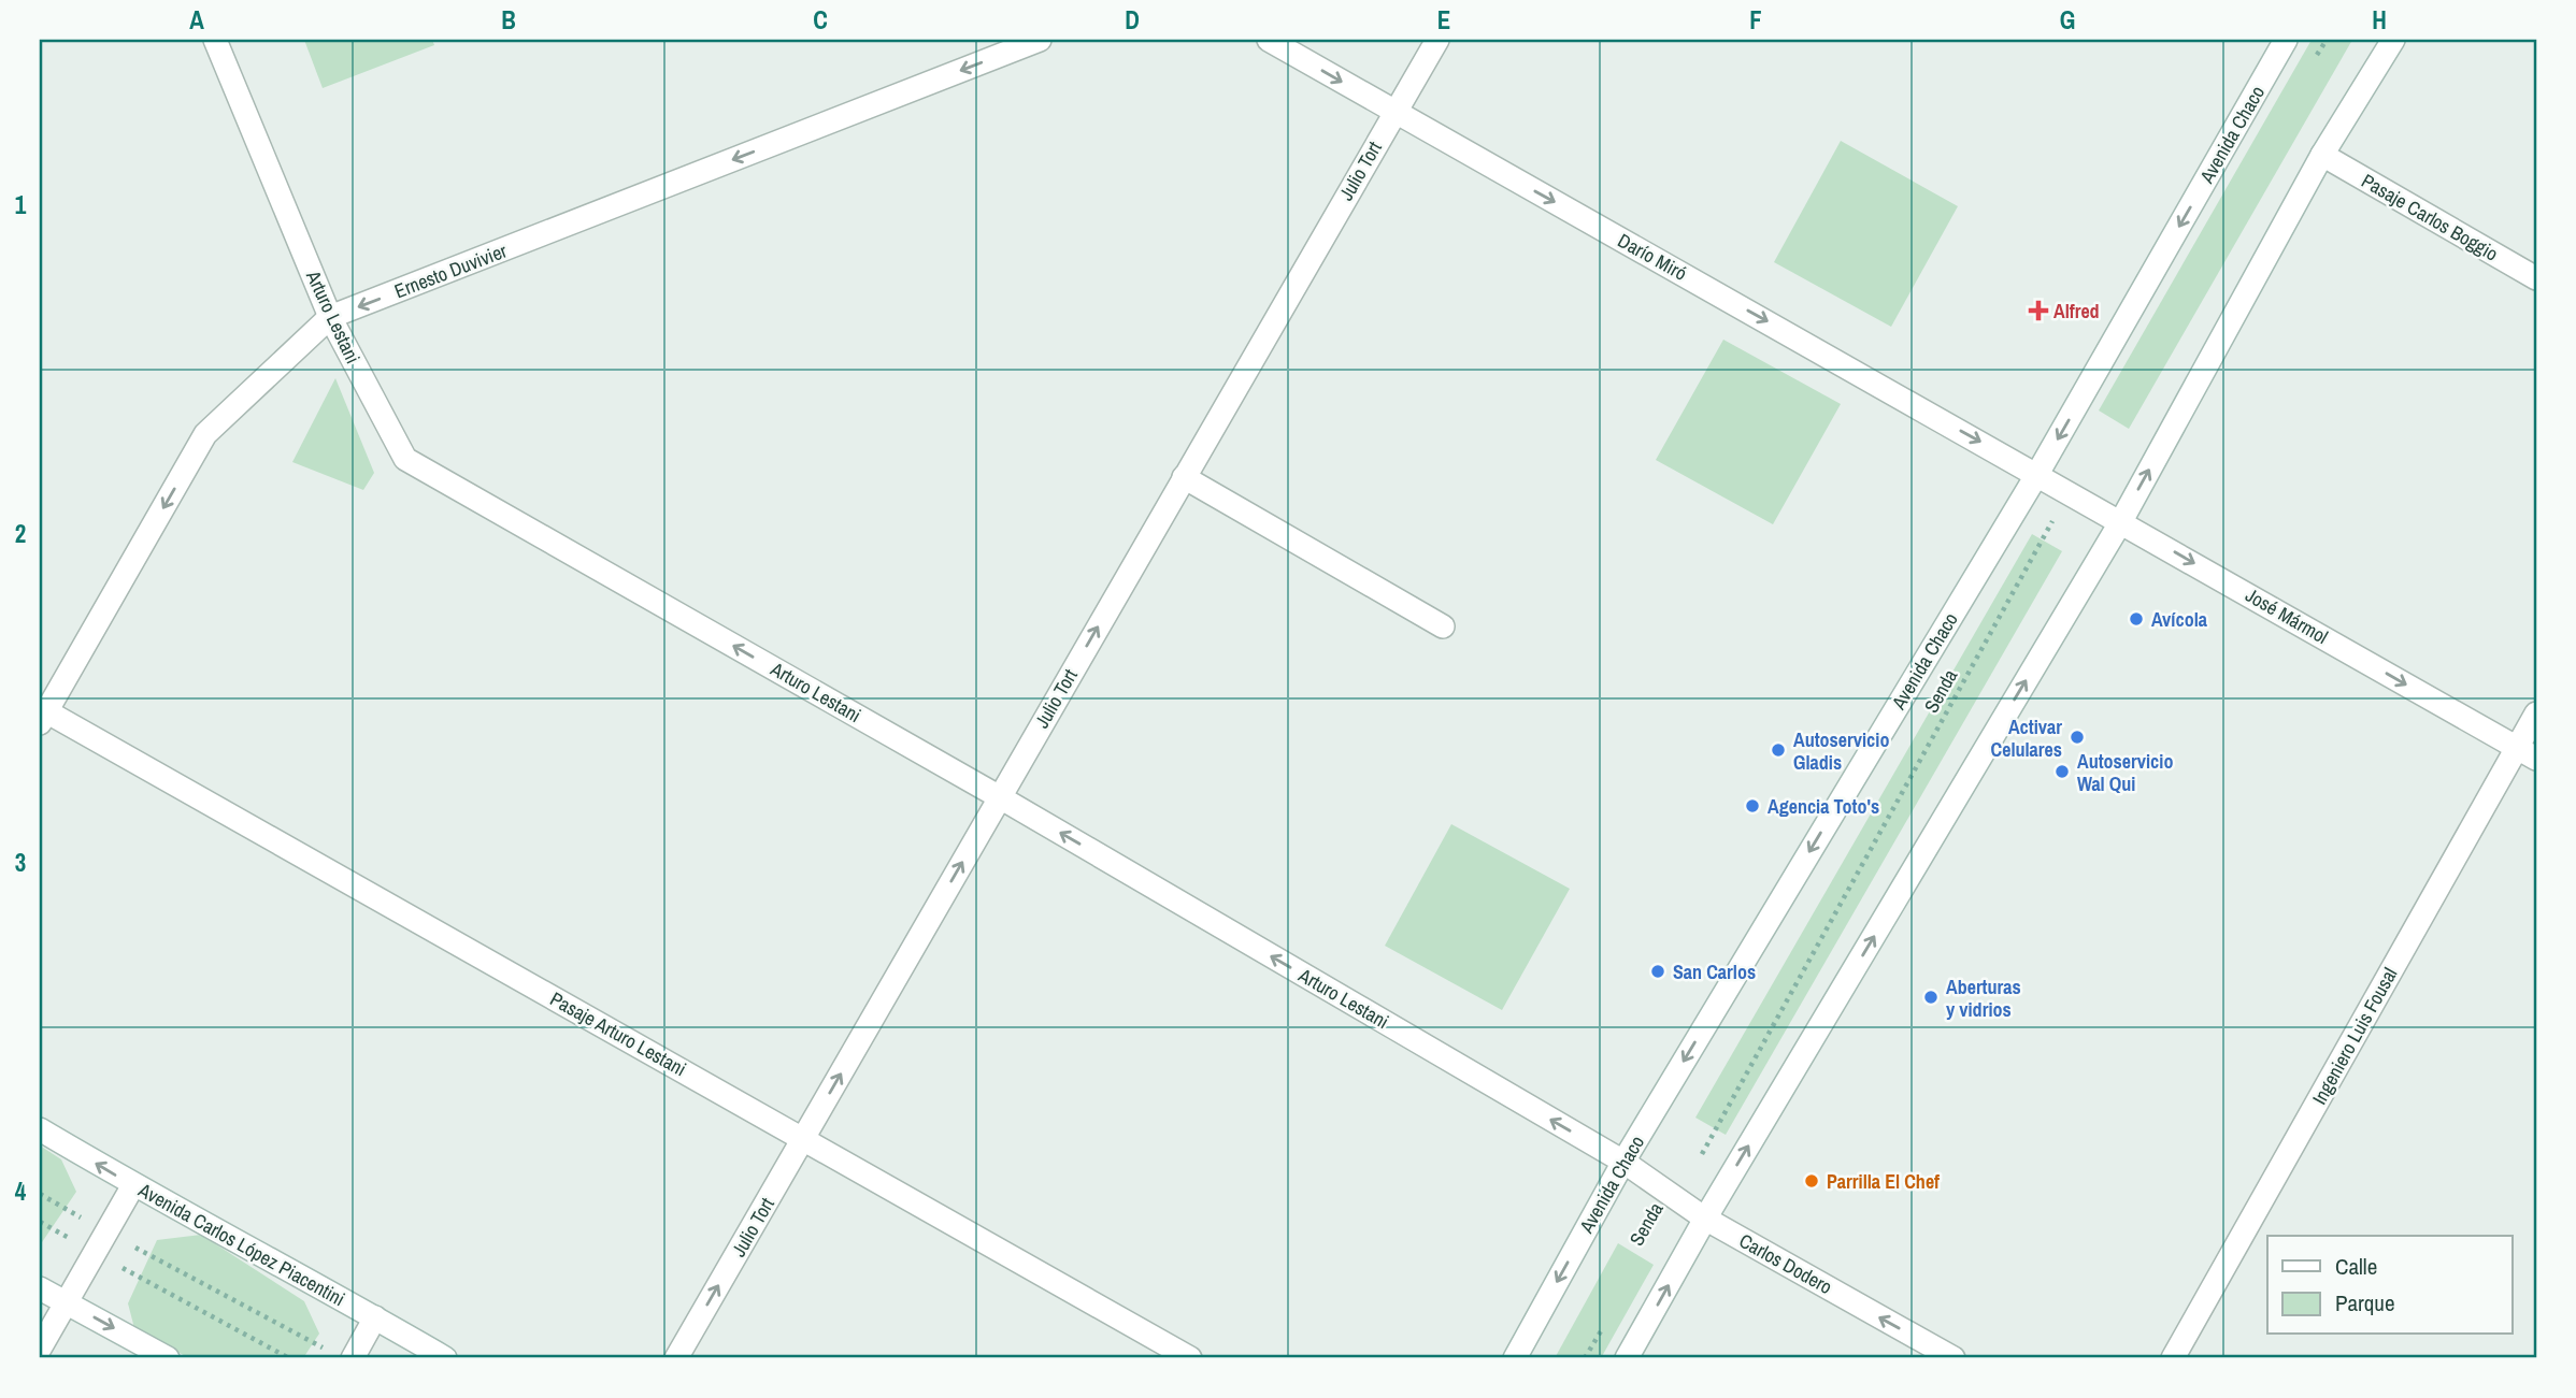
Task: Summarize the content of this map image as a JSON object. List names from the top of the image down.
{
  "streets": {
    "street": [
      "Avenida Chaco",
      "Julio Tort",
      "Pasaje Carlos Boggio",
      "Darío Miró",
      "Ernesto Duvivier",
      "Arturo Lestani",
      "José Mármol",
      "Pasaje Arturo Lestani",
      "Ingeniero Luis Fousal",
      "Avenida Carlos López Piacentini",
      "Carlos Dodero"
    ],
    "path": ["Senda"]
  },
  "crossings": [
    ["Avenida Chaco", "Darío Miró"],
    ["Avenida Chaco", "Arturo Lestani"],
    ["Avenida Chaco", "José Mármol"],
    ["Avenida Chaco", "Carlos Dodero"],
    ["Julio Tort", "Darío Miró"],
    ["Julio Tort", "Arturo Lestani"],
    ["Julio Tort", "Pasaje Arturo Lestani"],
    ["Darío Miró", "José Mármol"],
    ["Ernesto Duvivier", "Arturo Lestani"],
    ["Ernesto Duvivier", "Pasaje Arturo Lestani"],
    ["Arturo Lestani", "Carlos Dodero"],
    ["José Mármol", "Senda"],
    ["José Mármol", "Ingeniero Luis Fousal"],
    ["Senda", "Carlos Dodero"]
  ],
  "one_way": [
    "Julio Tort",
    "Darío Miró",
    "Ernesto Duvivier",
    "Arturo Lestani",
    "José Mármol",
    "Carlos Dodero"
  ],
  "places": {
    "health": ["Alfred"],
    "other": [
      "Avícola",
      "Activar Celulares",
      "Autoservicio Gladis",
      "Autoservicio Wal Qui",
      "Agencia Toto's",
      "San Carlos",
      "Aberturas y vidrios",
      "Parrilla El Chef"
    ]
  },
  "legend": ["Calle", "Parque"],
  "grid": {
    "columns": [
      "A",
      "B",
      "C",
      "D",
      "E",
      "F",
      "G",
      "H"
    ],
    "rows": [
      "1",
      "2",
      "3",
      "4"
    ]
  }
}
